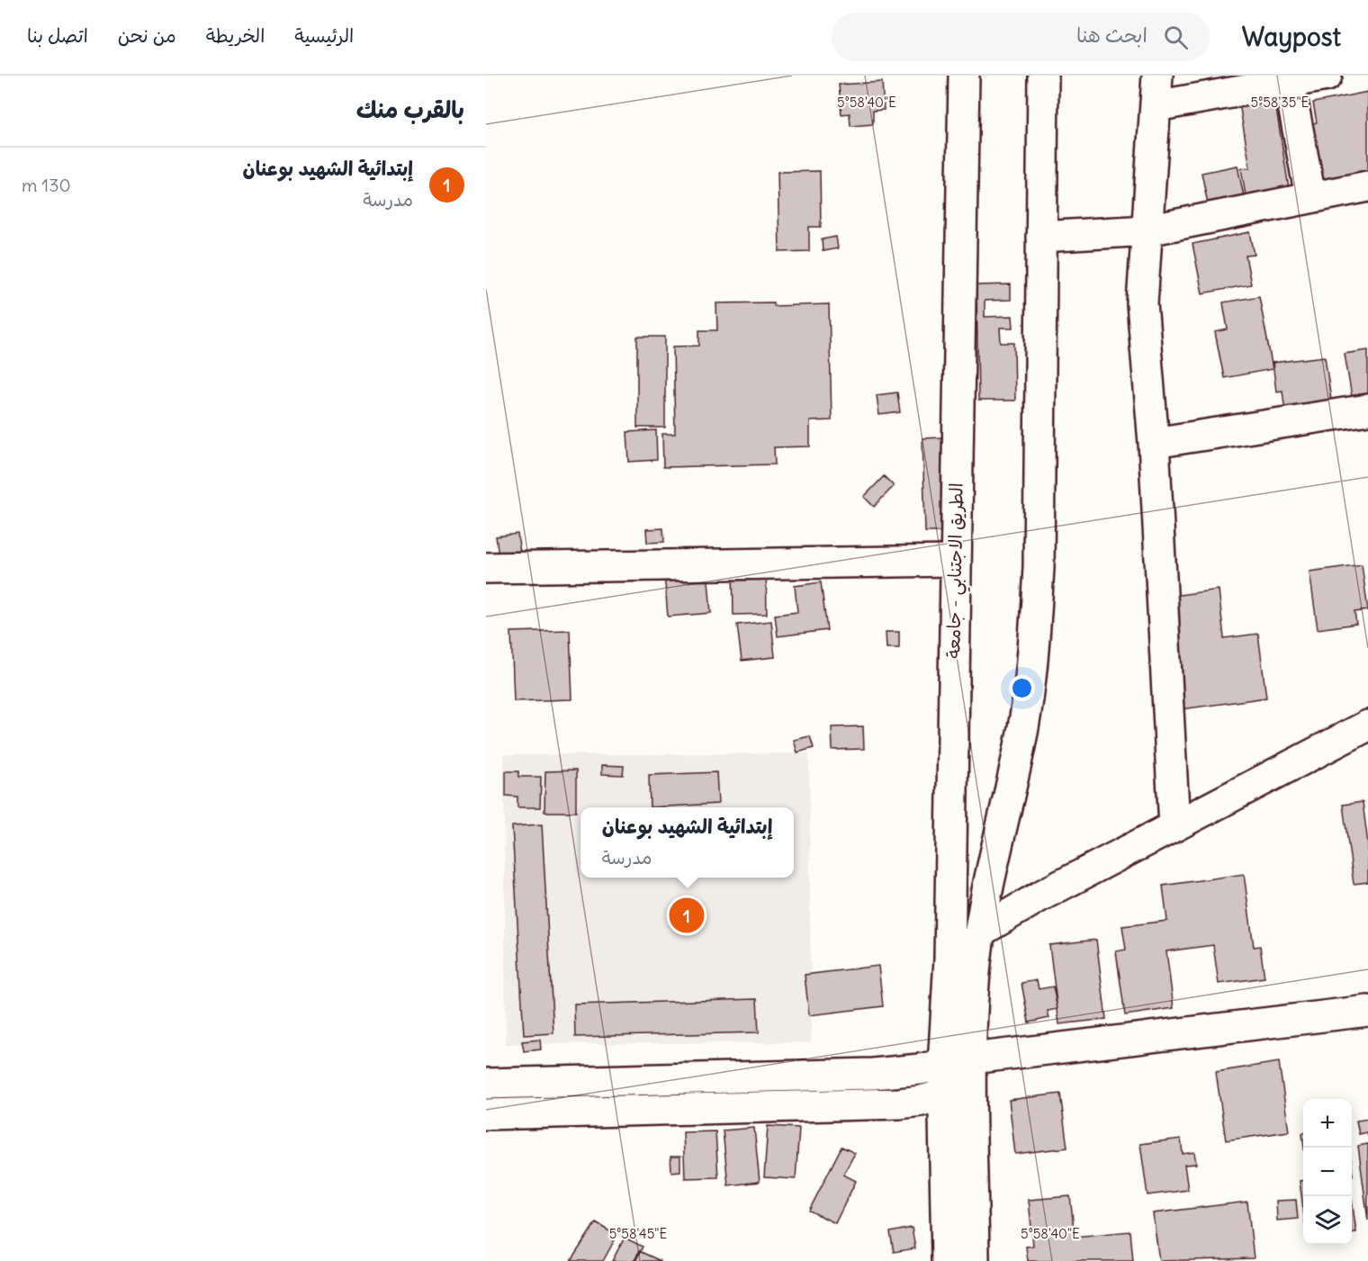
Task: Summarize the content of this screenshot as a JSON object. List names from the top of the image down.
{
  "streets": {
    "main road": ["الطريق الاجتنابي - جامعة"]
  },
  "page": {
    "header": "Waypost",
    "search": "ابحث هنا",
    "nav": [
      "الرئيسية",
      "الخريطة",
      "من نحن",
      "اتصل بنا"
    ],
    "heading": "بالقرب منك",
    "list": [
      {
        "mark": "1",
        "name": "إبتدائية الشهيد بوعنان",
        "note": "مدرسة",
        "value": "130 m"
      }
    ],
    "popup": ["إبتدائية الشهيد بوعنان", "مدرسة"],
    "pins": "1",
    "map_buttons": ["+", "−"]
  },
  "coordinates": ["5°58'40\"E", "5°58'35\"E", "5°58'45\"E"]
}
